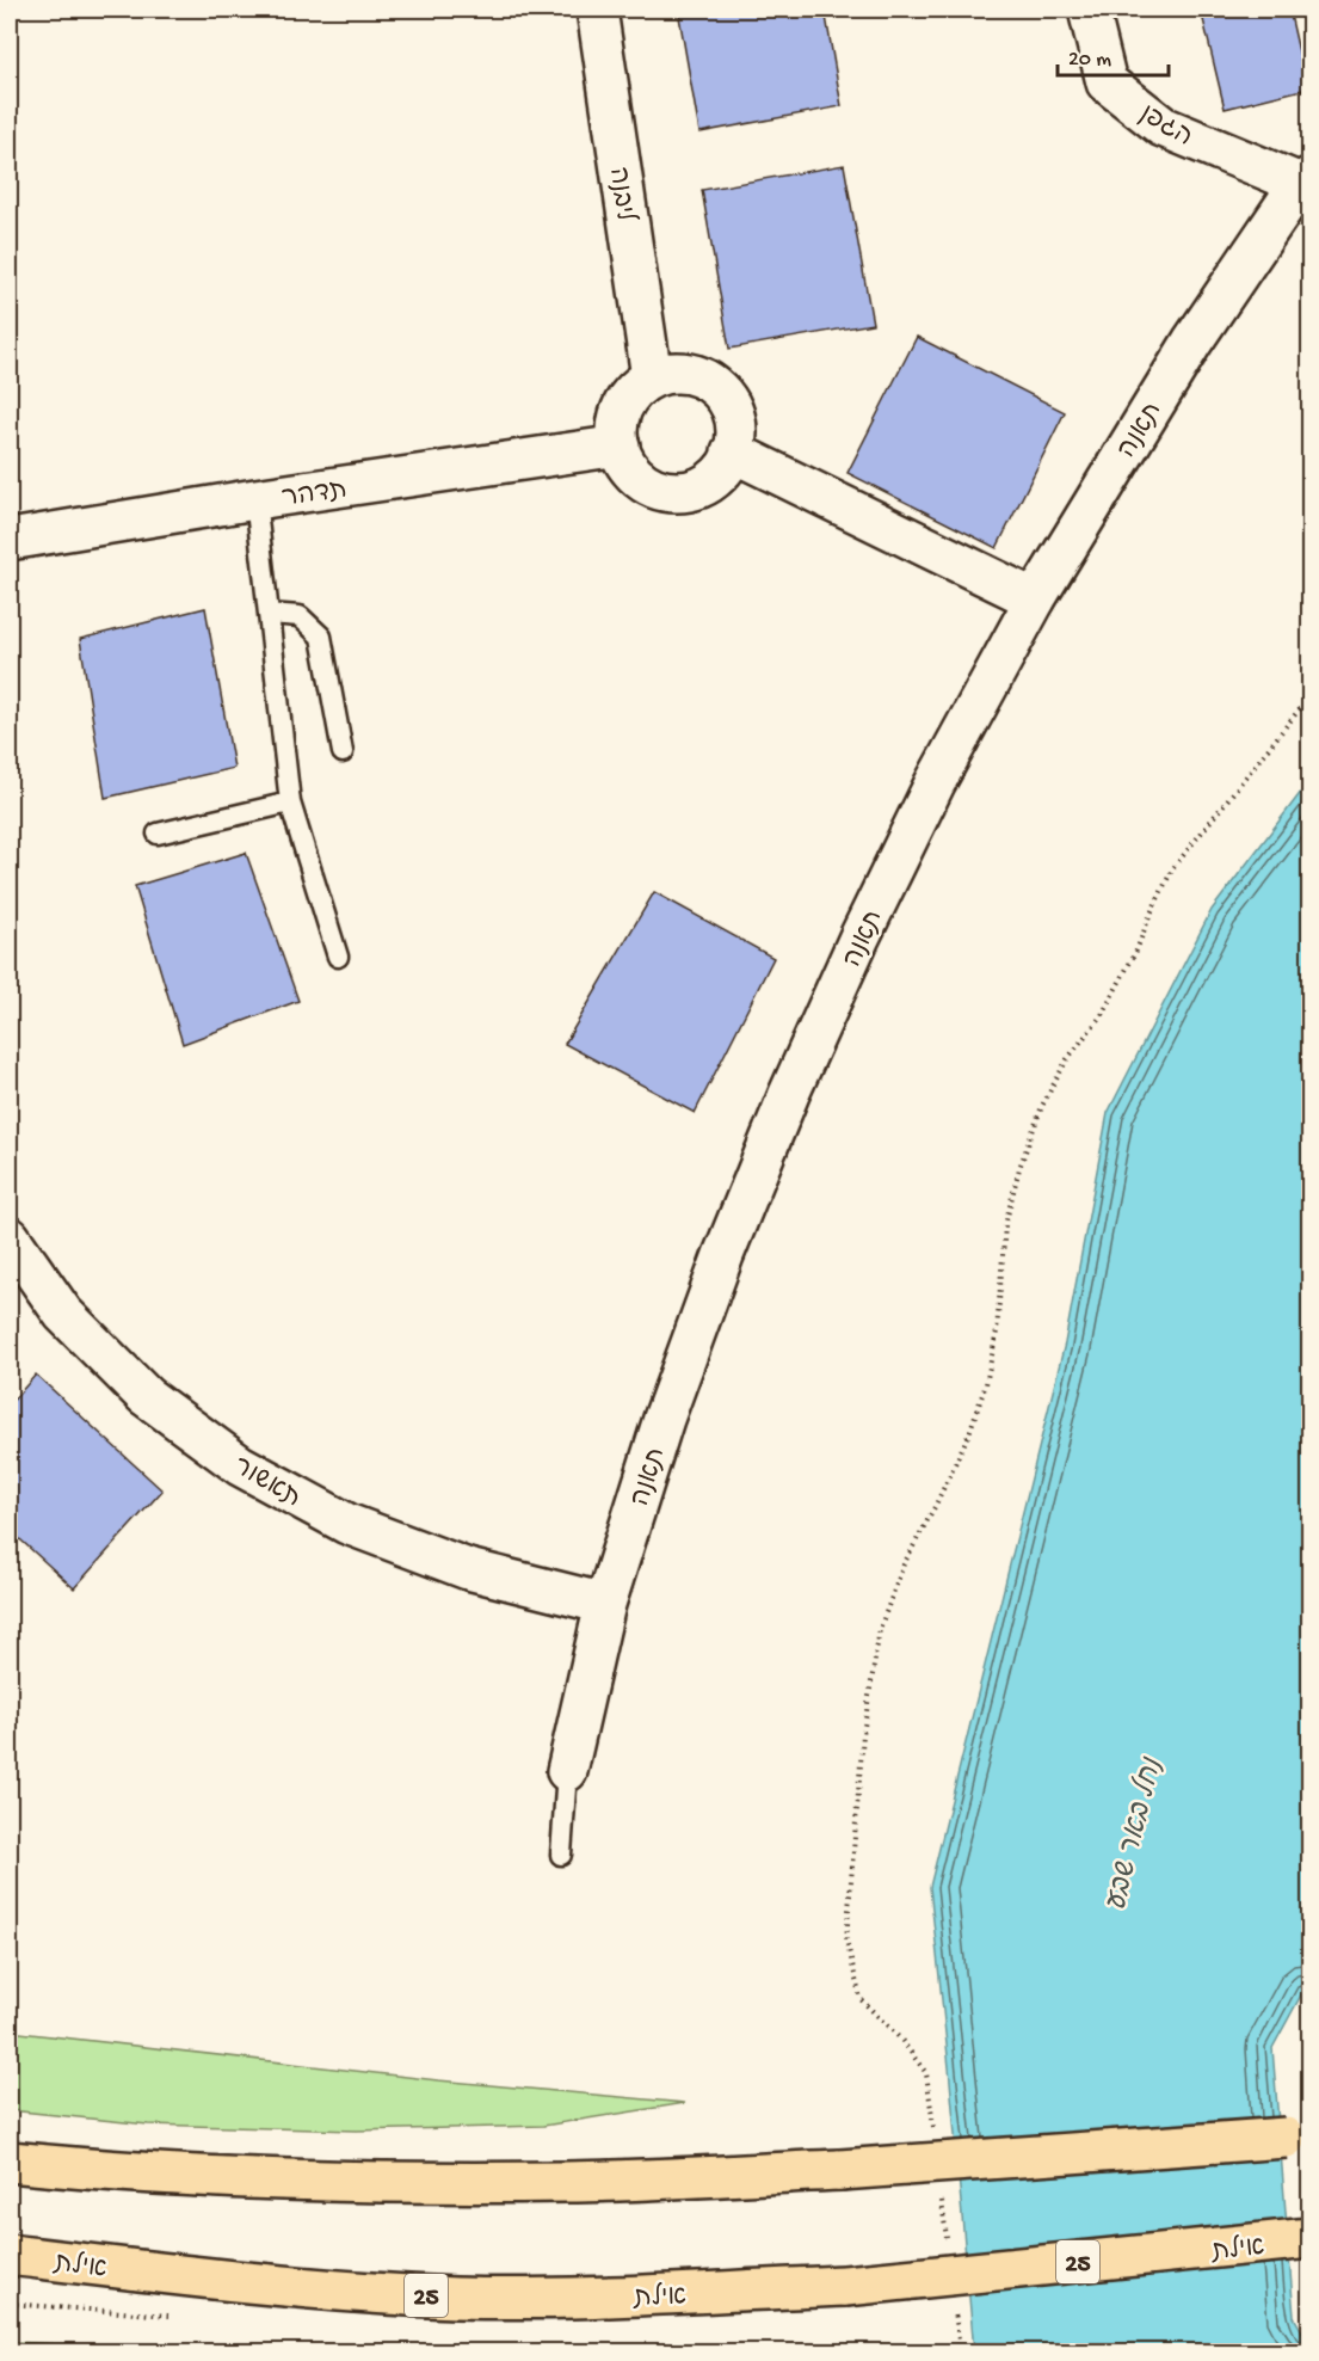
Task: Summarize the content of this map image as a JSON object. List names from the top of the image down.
{
  "streets": {
    "highway": ["אילת", "25"],
    "street": [
      "הגפן",
      "ליבנה",
      "תאנה",
      "תדהר",
      "תאשור"
    ]
  },
  "crossings": [
    ["הגפן", "תאנה"],
    ["ליבנה", "תדהר"],
    ["תאנה", "תאשור"]
  ],
  "water": ["נחל באר שבע"],
  "scale_bar": "20 m"
}
